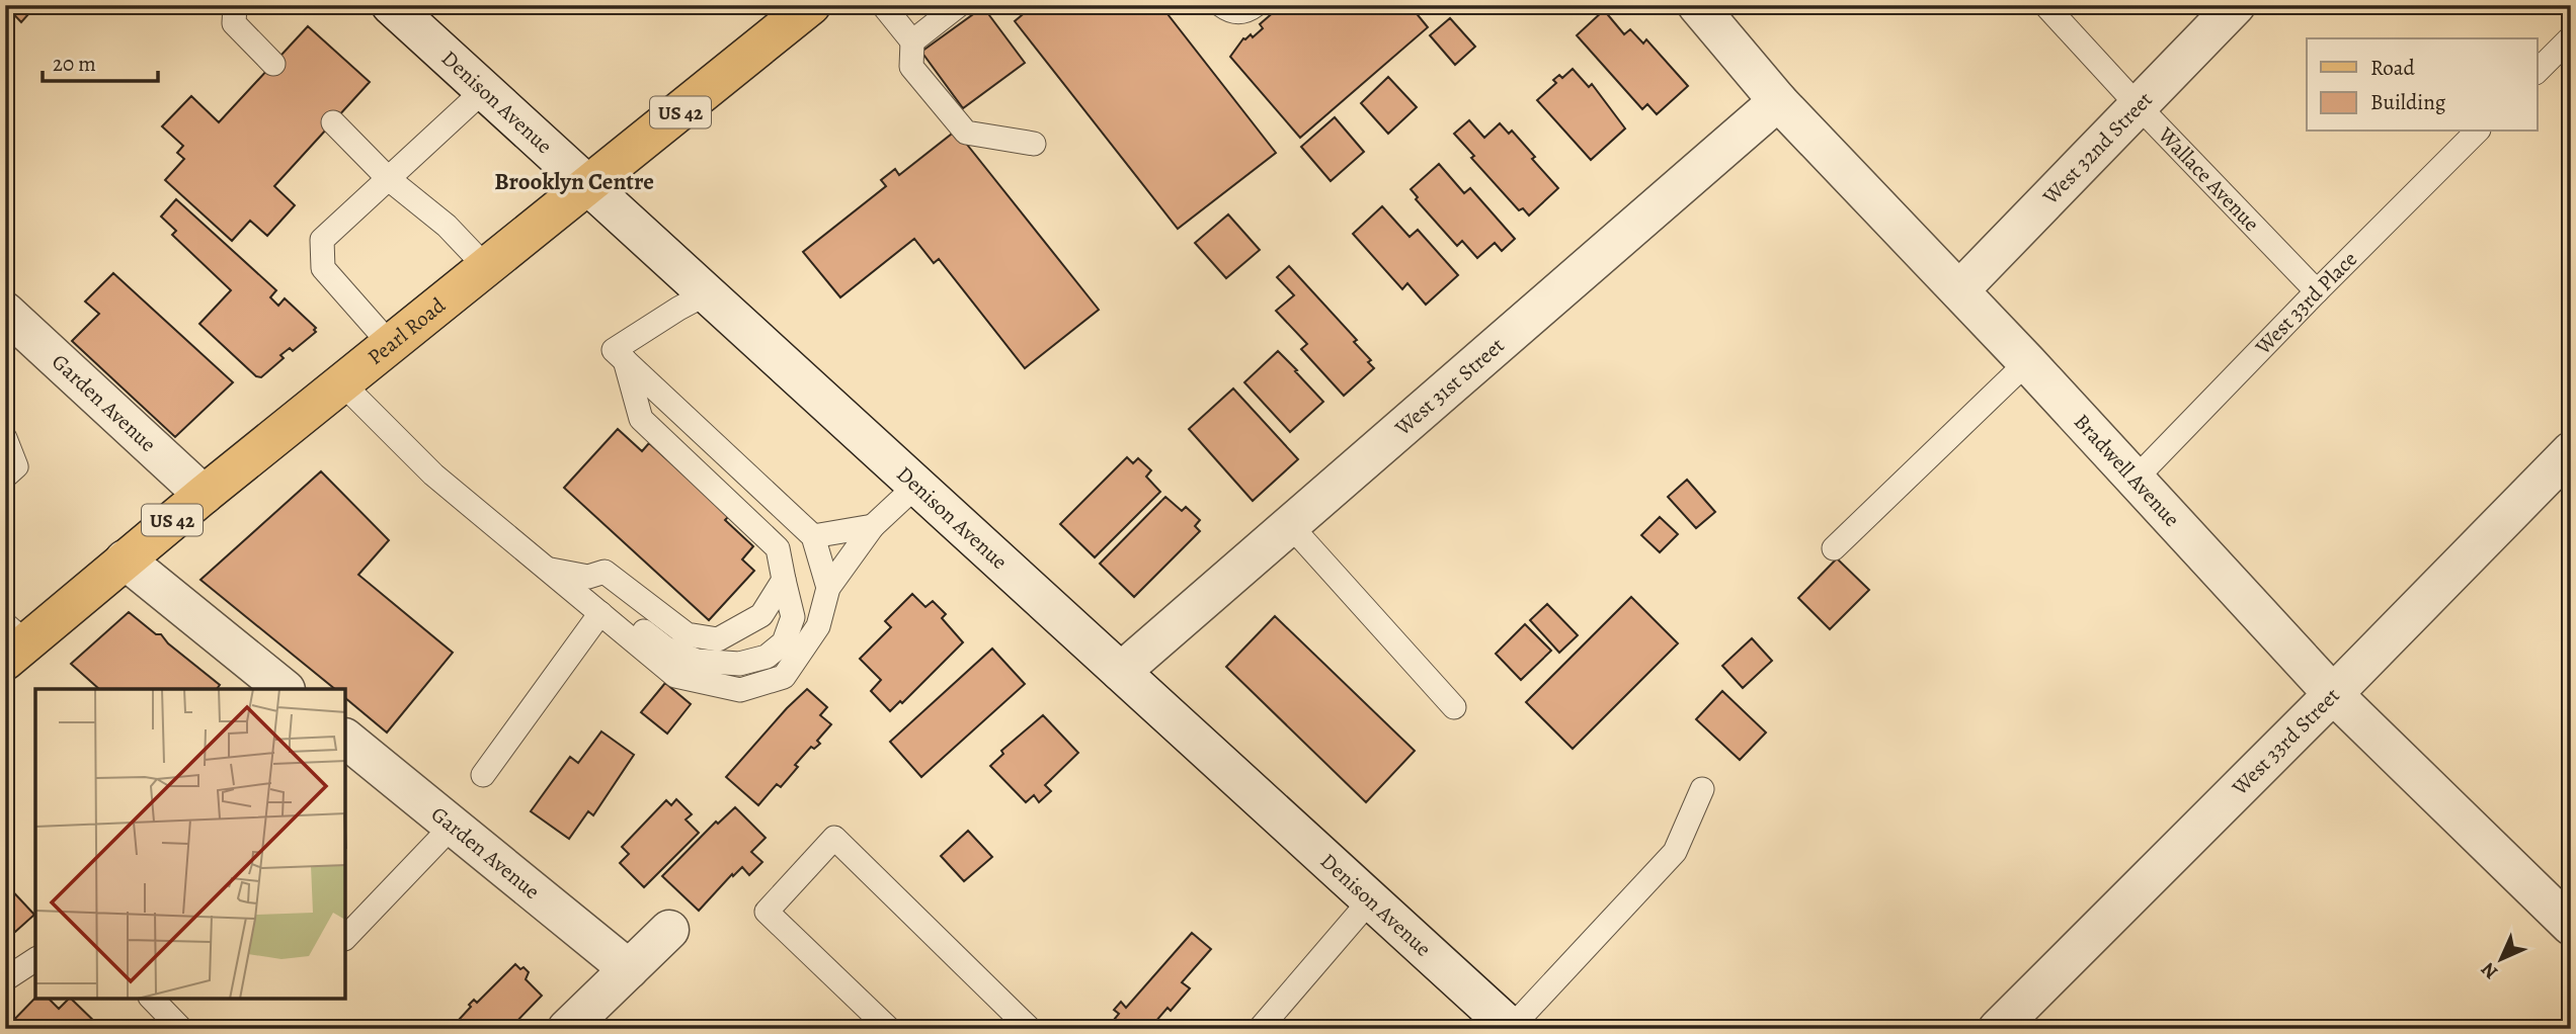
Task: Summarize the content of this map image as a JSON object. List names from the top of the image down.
{
  "streets": {
    "main road": ["US 42", "Pearl Road"],
    "street": [
      "Denison Avenue",
      "West 32nd Street",
      "West 31st Street",
      "Garden Avenue",
      "Bradwell Avenue",
      "West 33rd Street"
    ],
    "lane": ["Wallace Avenue", "West 33rd Place"]
  },
  "crossings": [
    ["Denison Avenue", "Pearl Road"],
    ["Denison Avenue", "West 31st Street"],
    ["West 32nd Street", "Wallace Avenue"],
    ["West 32nd Street", "Bradwell Avenue"],
    ["Wallace Avenue", "West 33rd Place"],
    ["West 33rd Place", "Bradwell Avenue"],
    ["Pearl Road", "Garden Avenue"],
    ["West 31st Street", "Bradwell Avenue"],
    ["Bradwell Avenue", "West 33rd Street"]
  ],
  "districts": ["Brooklyn Centre"],
  "legend": ["Road", "Building"],
  "scale_bar": "20 m",
  "north": "bottom left"
}
